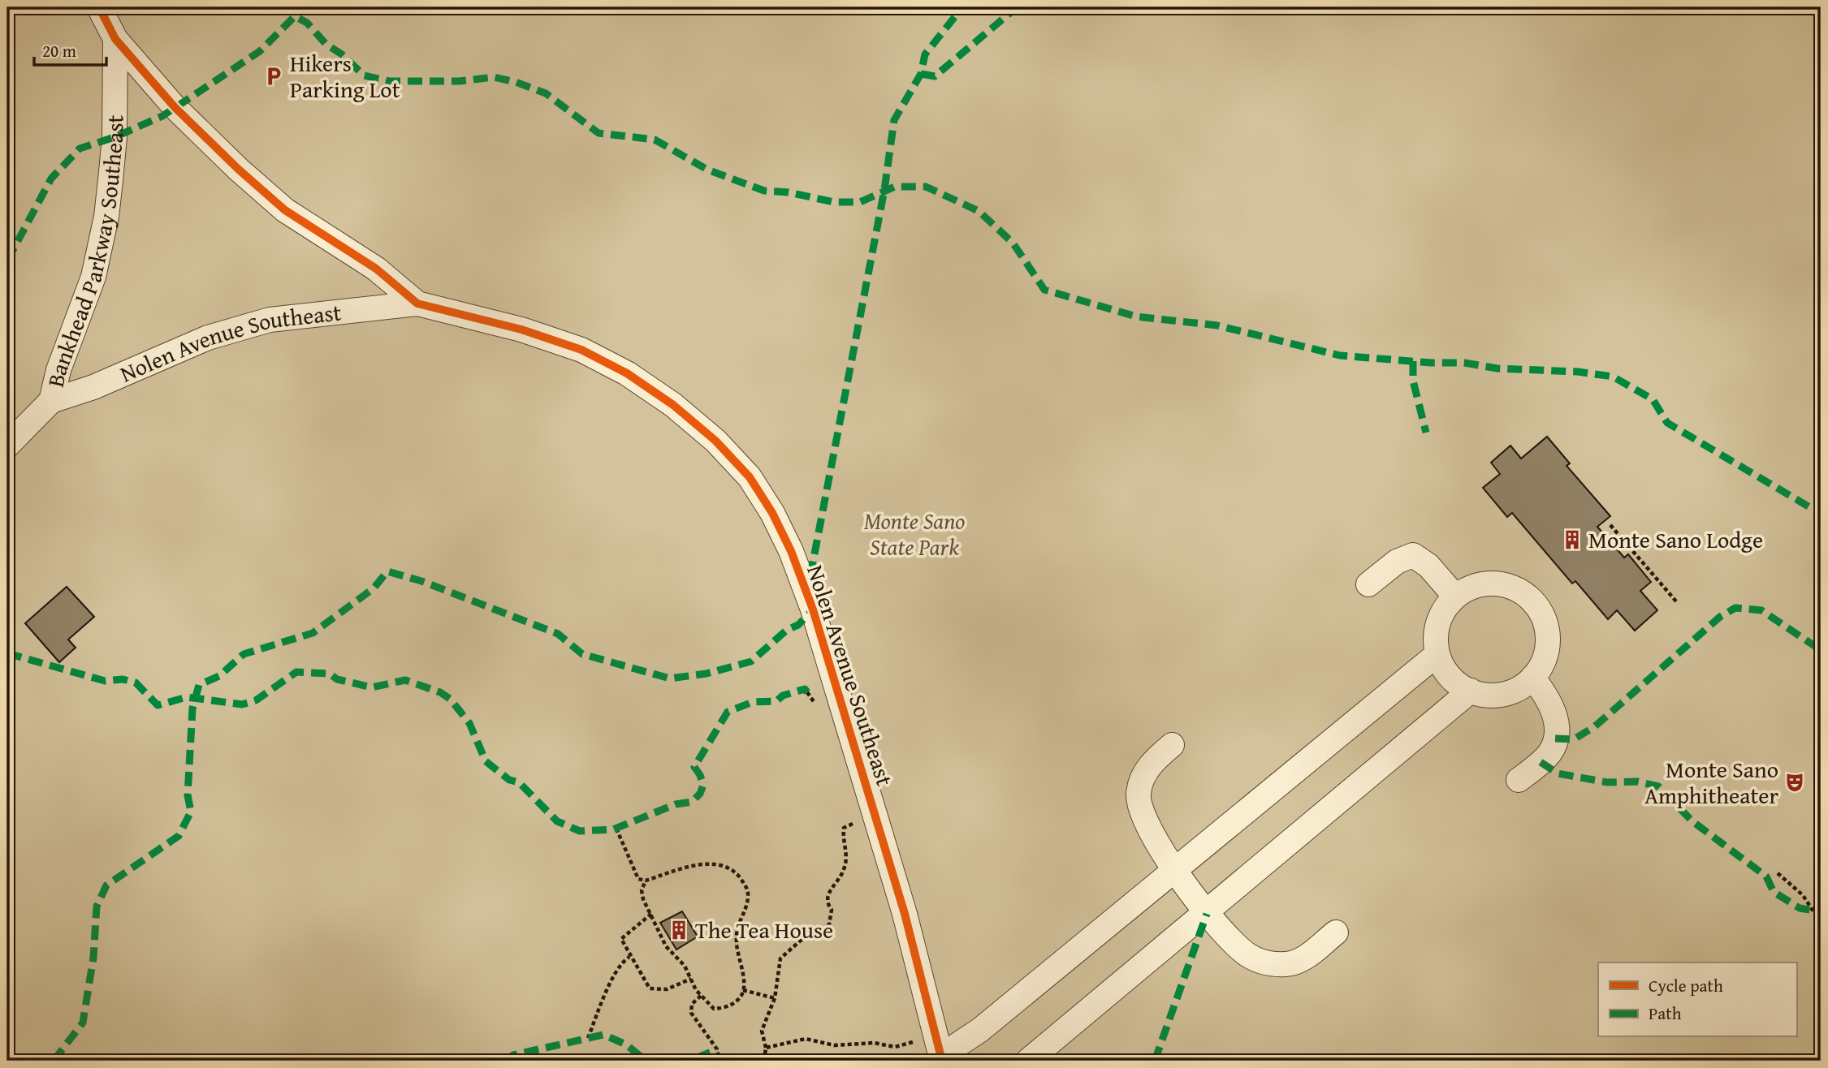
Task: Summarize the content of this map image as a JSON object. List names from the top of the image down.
{
  "streets": {
    "street": ["Bankhead Parkway Southeast", "Nolen Avenue Southeast"]
  },
  "crossings": [
    ["Bankhead Parkway Southeast", "Nolen Avenue Southeast"]
  ],
  "parks": ["Monte Sano State Park"],
  "places": {
    "parking": ["Hikers Parking Lot"],
    "building": ["Monte Sano Lodge", "The Tea House"],
    "theatre": ["Monte Sano Amphitheater"]
  },
  "legend": ["Cycle path", "Path"],
  "scale_bar": "20 m"
}
